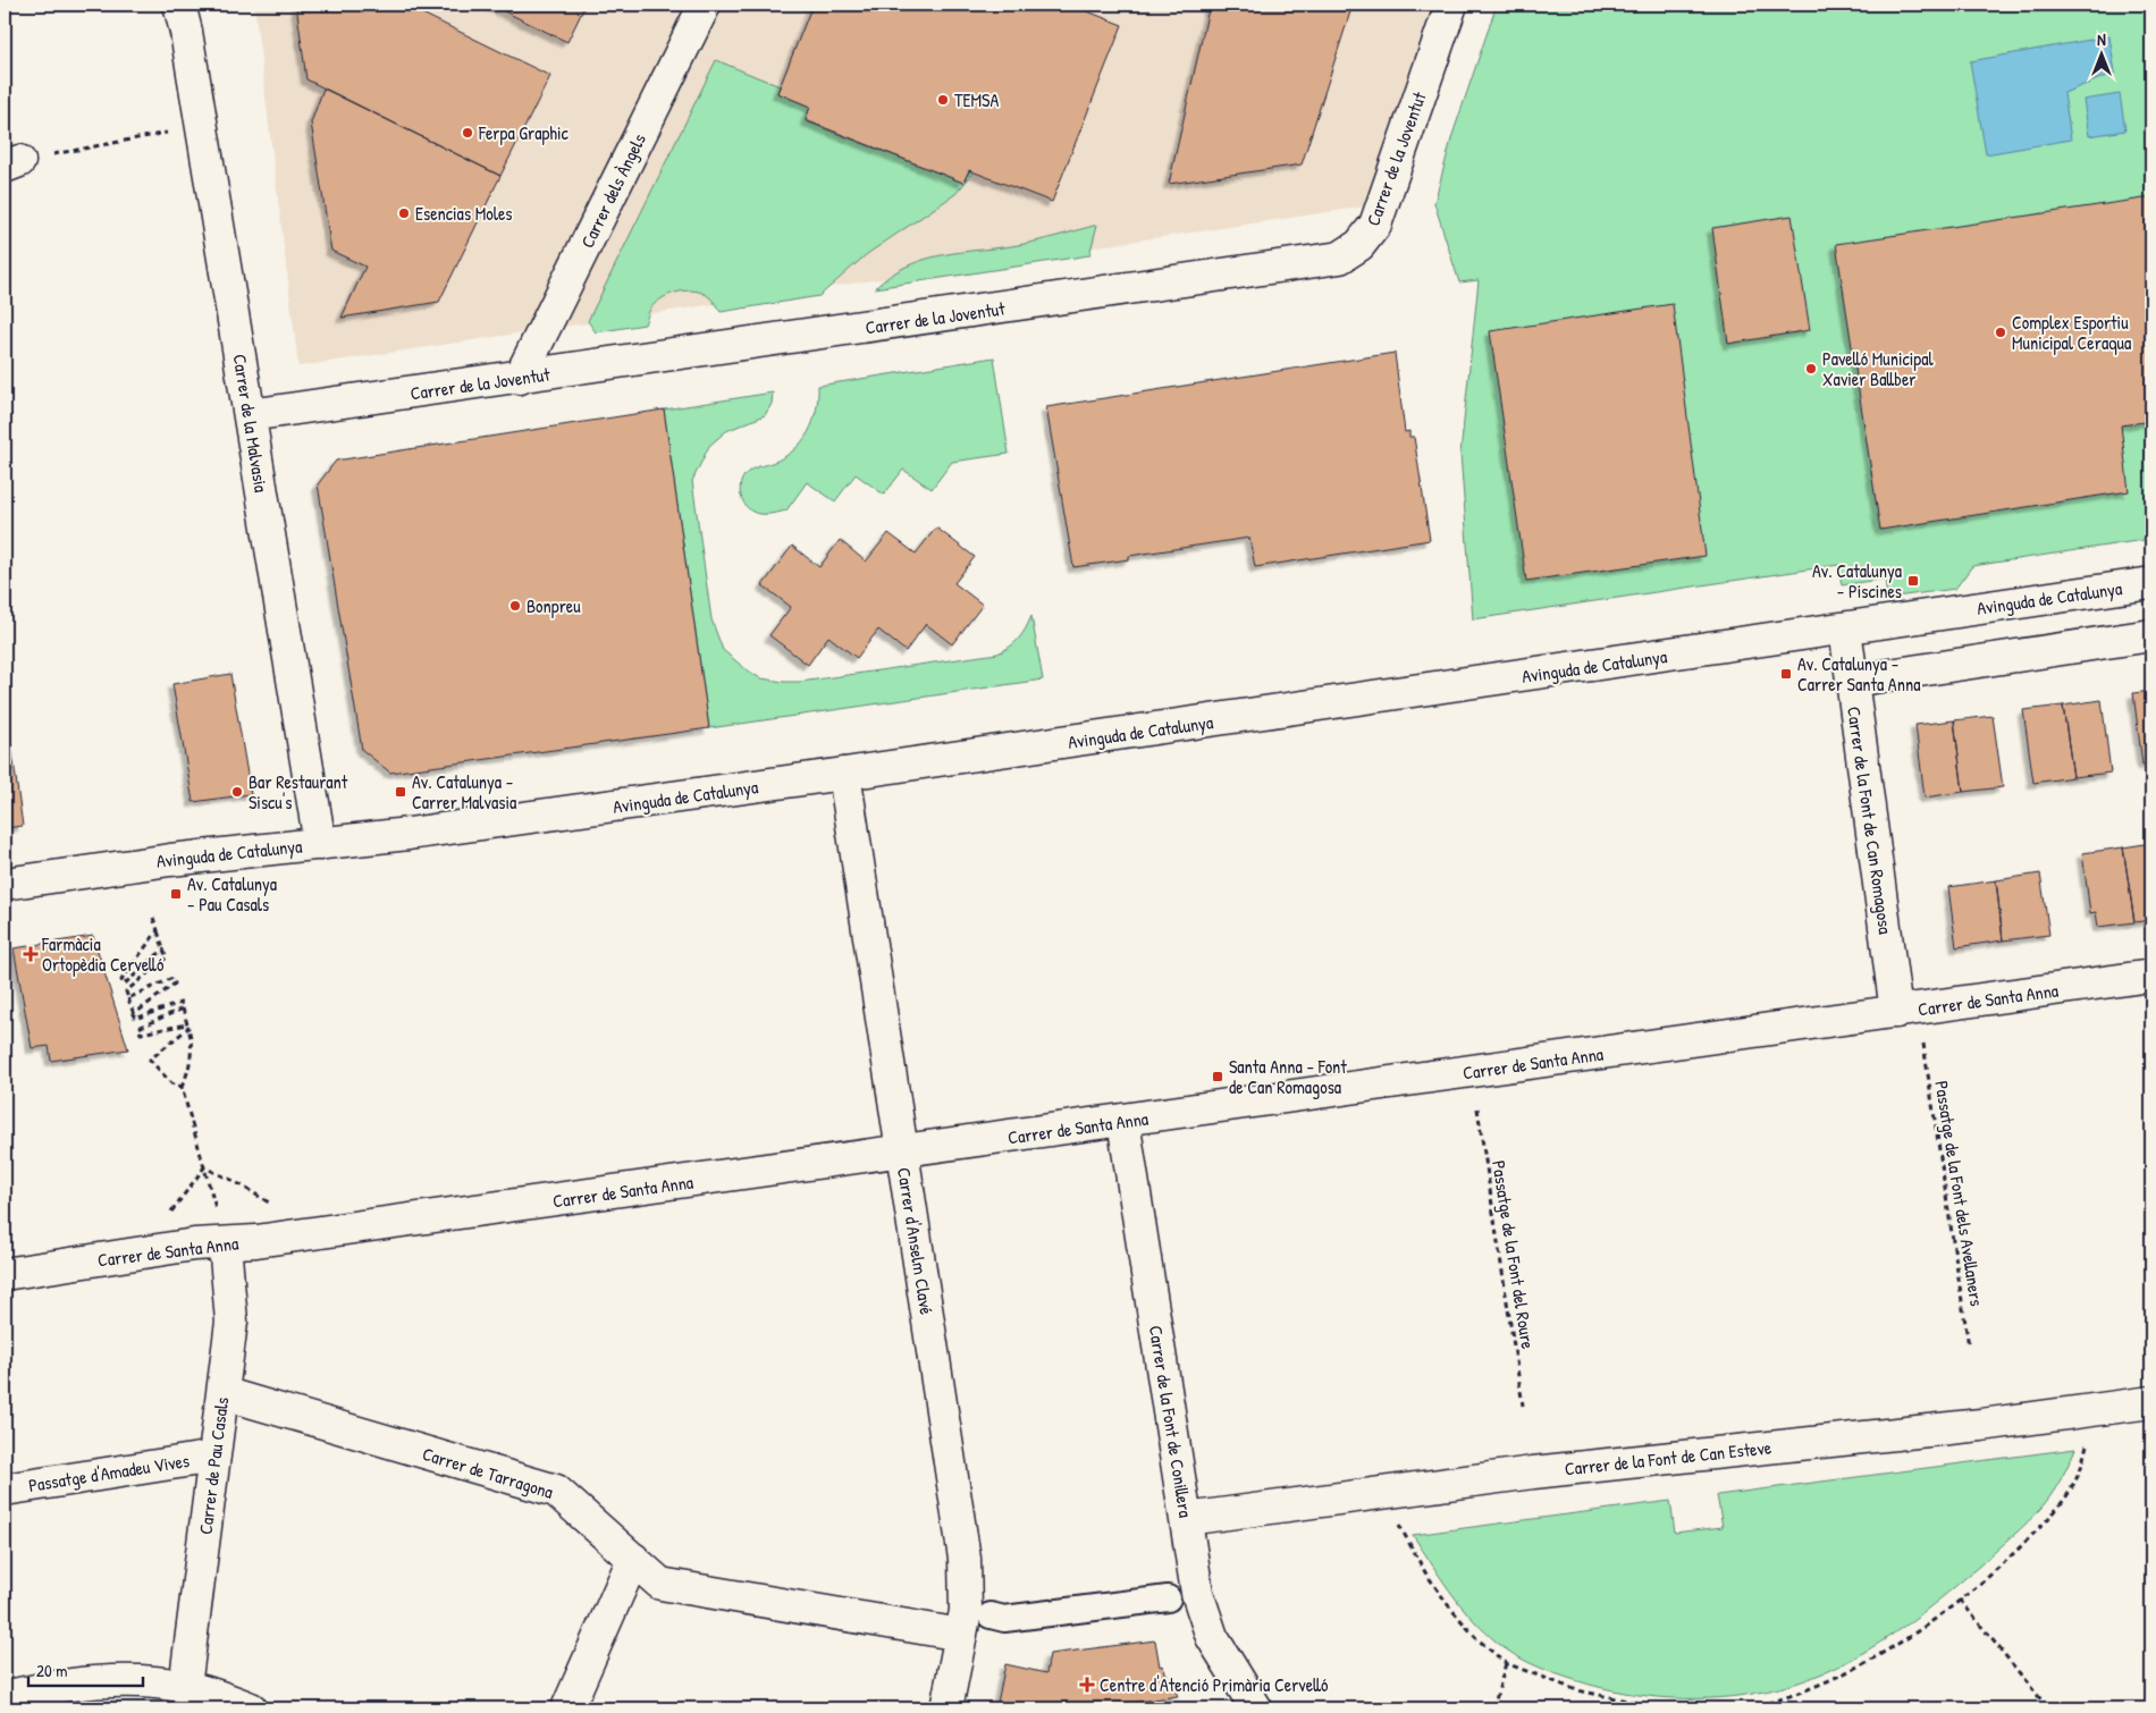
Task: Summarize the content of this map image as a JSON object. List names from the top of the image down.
{
  "streets": {
    "street": [
      "Carrer de la Joventut",
      "Carrer dels Àngels",
      "Carrer de la Malvasia",
      "Avinguda de Catalunya",
      "Carrer de la Font de Can Romagosa",
      "Carrer de Santa Anna",
      "Carrer d'Anselm Clavé",
      "Carrer de la Font de Conillera",
      "Carrer de la Font de Can Esteve",
      "Carrer de Pau Casals",
      "Passatge d'Amadeu Vives",
      "Carrer de Tarragona"
    ],
    "path": ["Passatge de la Font dels Avellaners", "Passatge de la Font del Roure"]
  },
  "crossings": [
    ["Carrer de la Joventut", "Carrer dels Àngels"],
    ["Carrer de la Joventut", "Carrer de la Malvasia"],
    ["Carrer de la Malvasia", "Avinguda de Catalunya"],
    ["Avinguda de Catalunya", "Carrer de la Font de Can Romagosa"],
    ["Avinguda de Catalunya", "Carrer d'Anselm Clavé"],
    ["Carrer de la Font de Can Romagosa", "Carrer de Santa Anna"],
    ["Carrer de Santa Anna", "Carrer d'Anselm Clavé"],
    ["Carrer de Santa Anna", "Carrer de la Font de Conillera"],
    ["Carrer de Santa Anna", "Carrer de Pau Casals"],
    ["Carrer d'Anselm Clavé", "Carrer de Tarragona"],
    ["Carrer de la Font de Conillera", "Carrer de la Font de Can Esteve"],
    ["Carrer de Pau Casals", "Passatge d'Amadeu Vives"],
    ["Carrer de Pau Casals", "Carrer de Tarragona"]
  ],
  "places": {
    "other": [
      "TEMSA",
      "Ferpa Graphic",
      "Esencias Moles",
      "Complex Esportiu Municipal Ceraqua",
      "Pavelló Municipal Xavier Ballber",
      "Bonpreu",
      "Bar Restaurant Siscu's"
    ],
    "transit": [
      "Av. Catalunya - Piscines",
      "Av. Catalunya - Carrer Santa Anna",
      "Av. Catalunya - Carrer Malvasia",
      "Av. Catalunya - Pau Casals",
      "Santa Anna - Font de Can Romagosa"
    ],
    "health": ["Farmàcia Ortopèdia Cervelló", "Centre d'Atenció Primària Cervelló"]
  },
  "scale_bar": "20 m",
  "north": "top"
}
